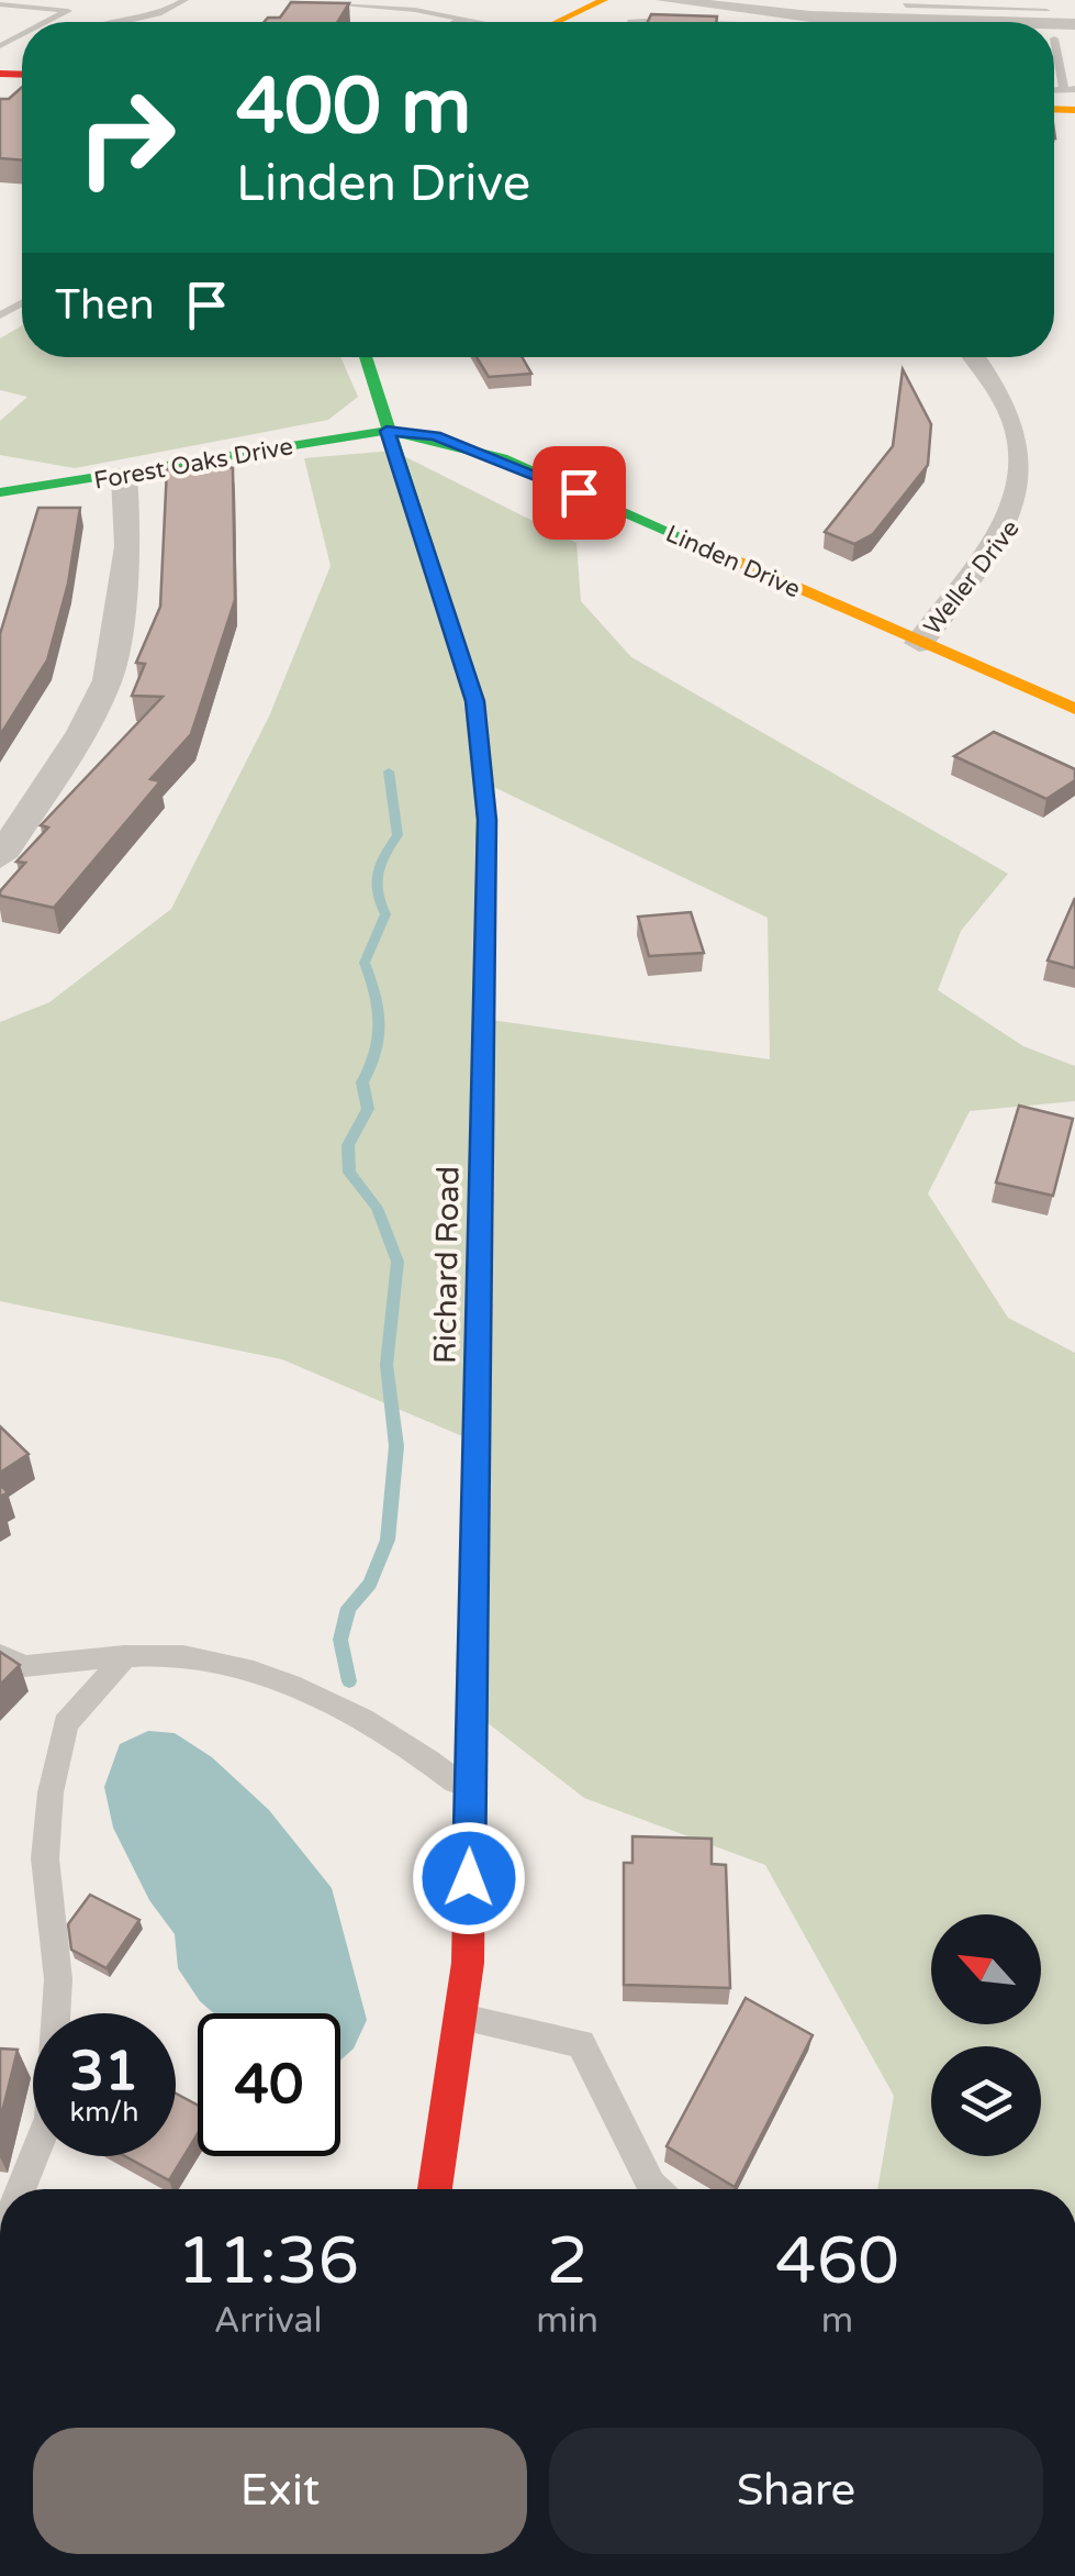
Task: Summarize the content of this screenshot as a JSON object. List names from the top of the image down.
{
  "streets": {
    "main road": ["Forest Oaks Drive", "Linden Drive", "Richard Road"],
    "street": ["Weller Drive"]
  },
  "crossings": [
    ["Forest Oaks Drive", "Linden Drive"],
    ["Forest Oaks Drive", "Richard Road"],
    ["Linden Drive", "Weller Drive"],
    ["Linden Drive", "Richard Road"]
  ],
  "north": "top left",
  "page": {
    "turn": ["400 m", "Linden Drive"],
    "then": "Then",
    "speed": "31 km/h",
    "limit": "40",
    "eta": [
      "11:36",
      "Arrival",
      "2",
      "min",
      "460",
      "m"
    ],
    "buttons": ["Exit", "Share"]
  }
}
